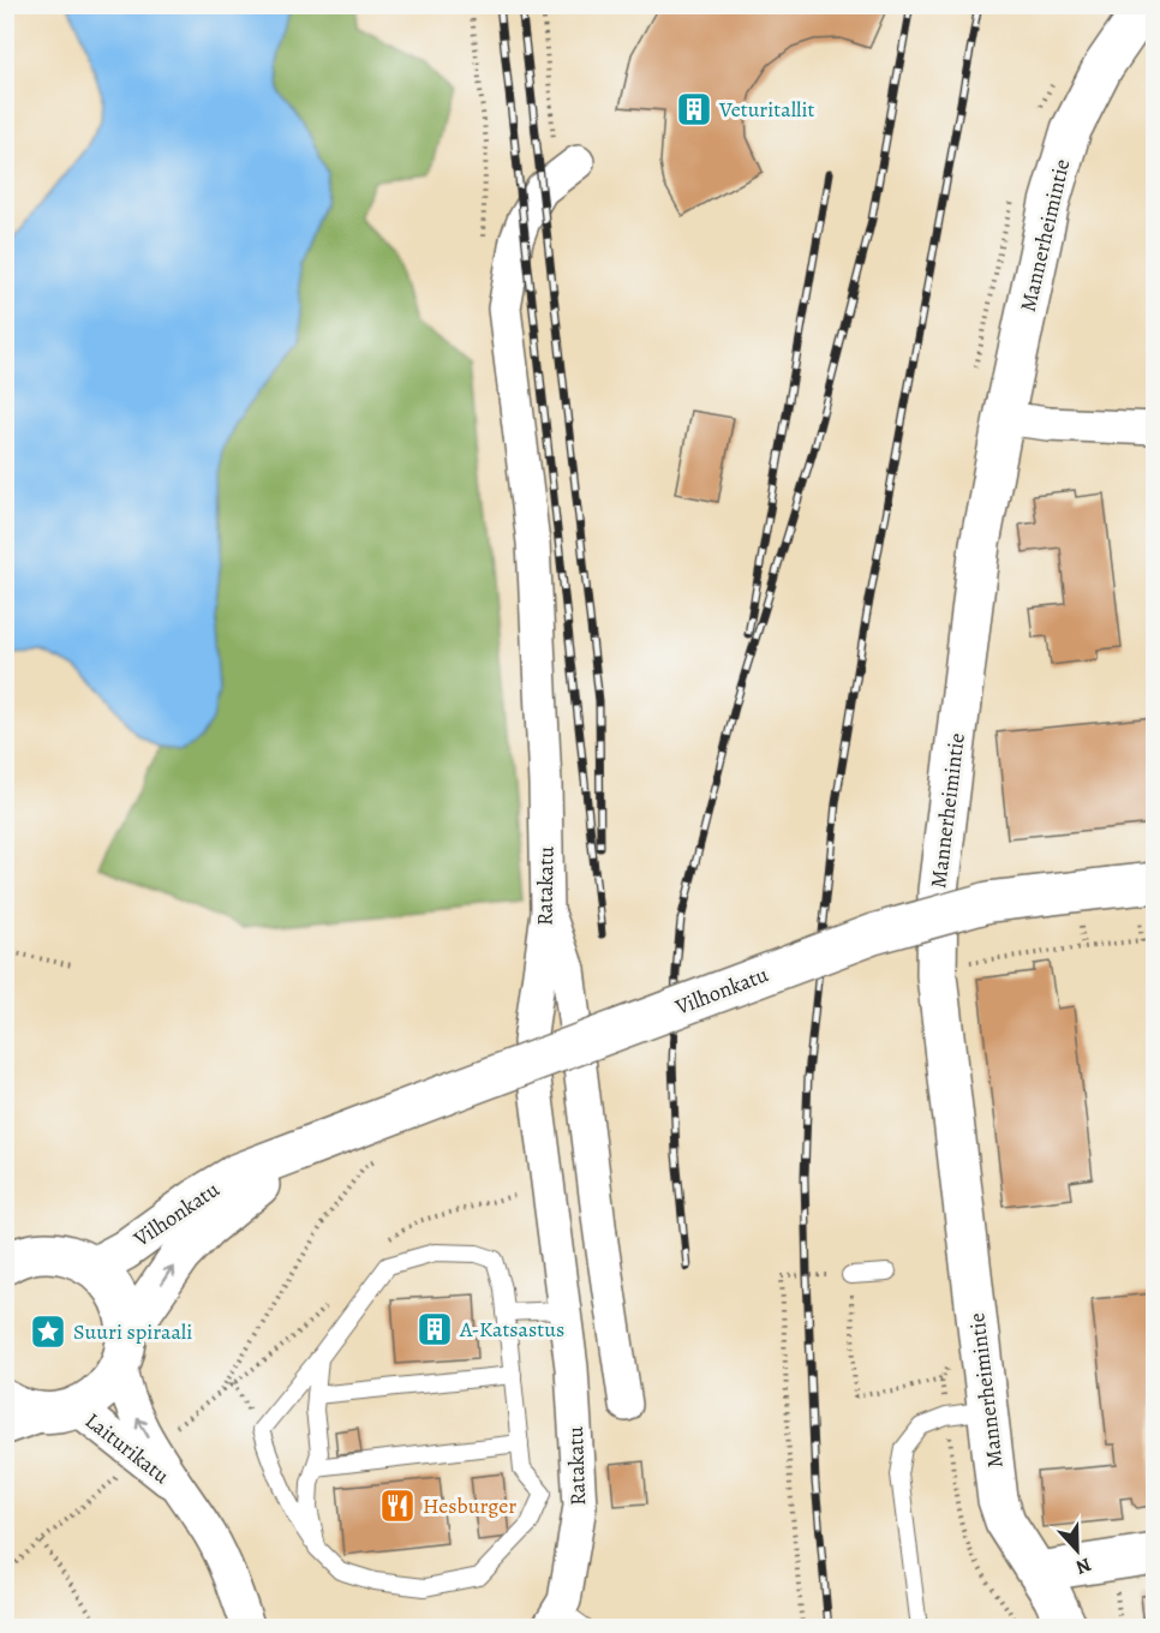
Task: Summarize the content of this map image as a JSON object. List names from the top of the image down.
{
  "streets": {
    "street": [
      "Mannerheimintie",
      "Ratakatu",
      "Vilhonkatu",
      "Laiturikatu"
    ]
  },
  "crossings": [
    ["Vilhonkatu", "Laiturikatu"]
  ],
  "places": {
    "building": ["Veturitallit", "A-Katsastus"],
    "place": ["Suuri spiraali"],
    "restaurant": ["Hesburger"]
  },
  "north": "bottom"
}
